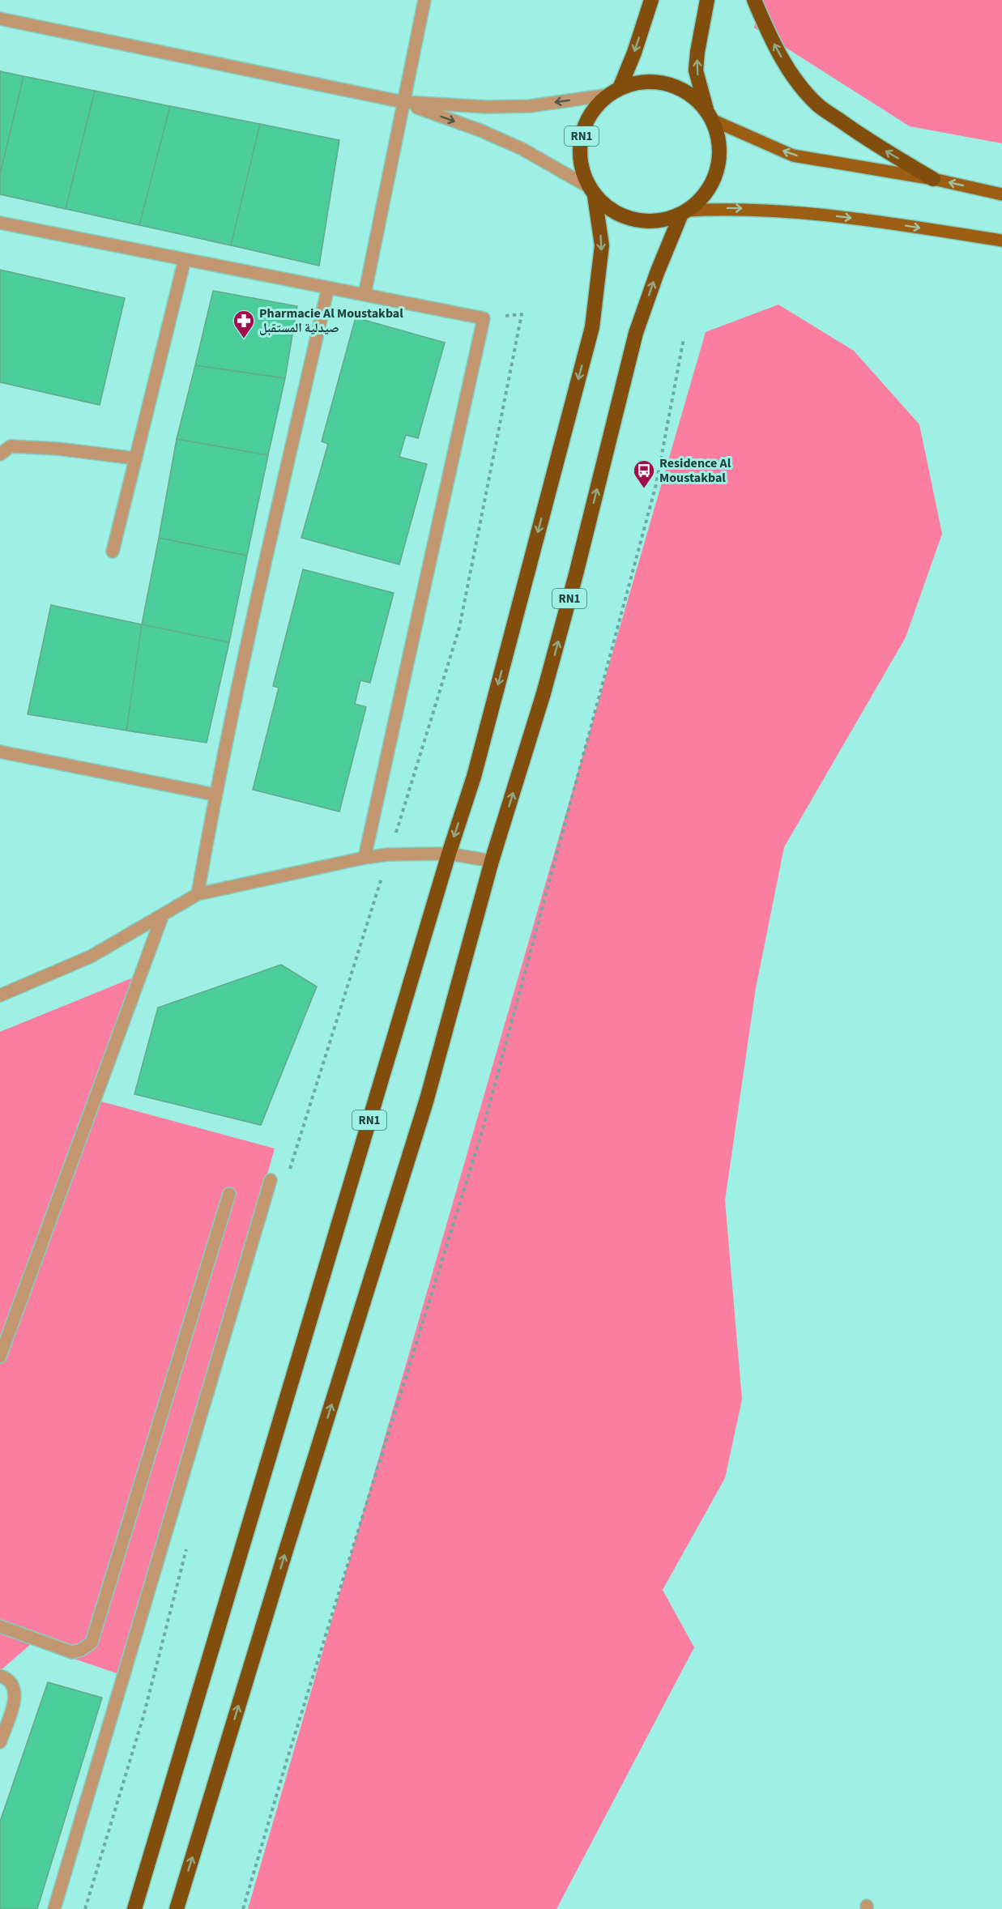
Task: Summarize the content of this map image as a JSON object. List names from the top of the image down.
{
  "streets": {
    "highway": ["RN1"]
  },
  "places": {
    "pharmacy": ["Pharmacie Al Moustakbal صيدلية المستقبل"],
    "bus stop": ["Residence Al Moustakbal"]
  }
}
